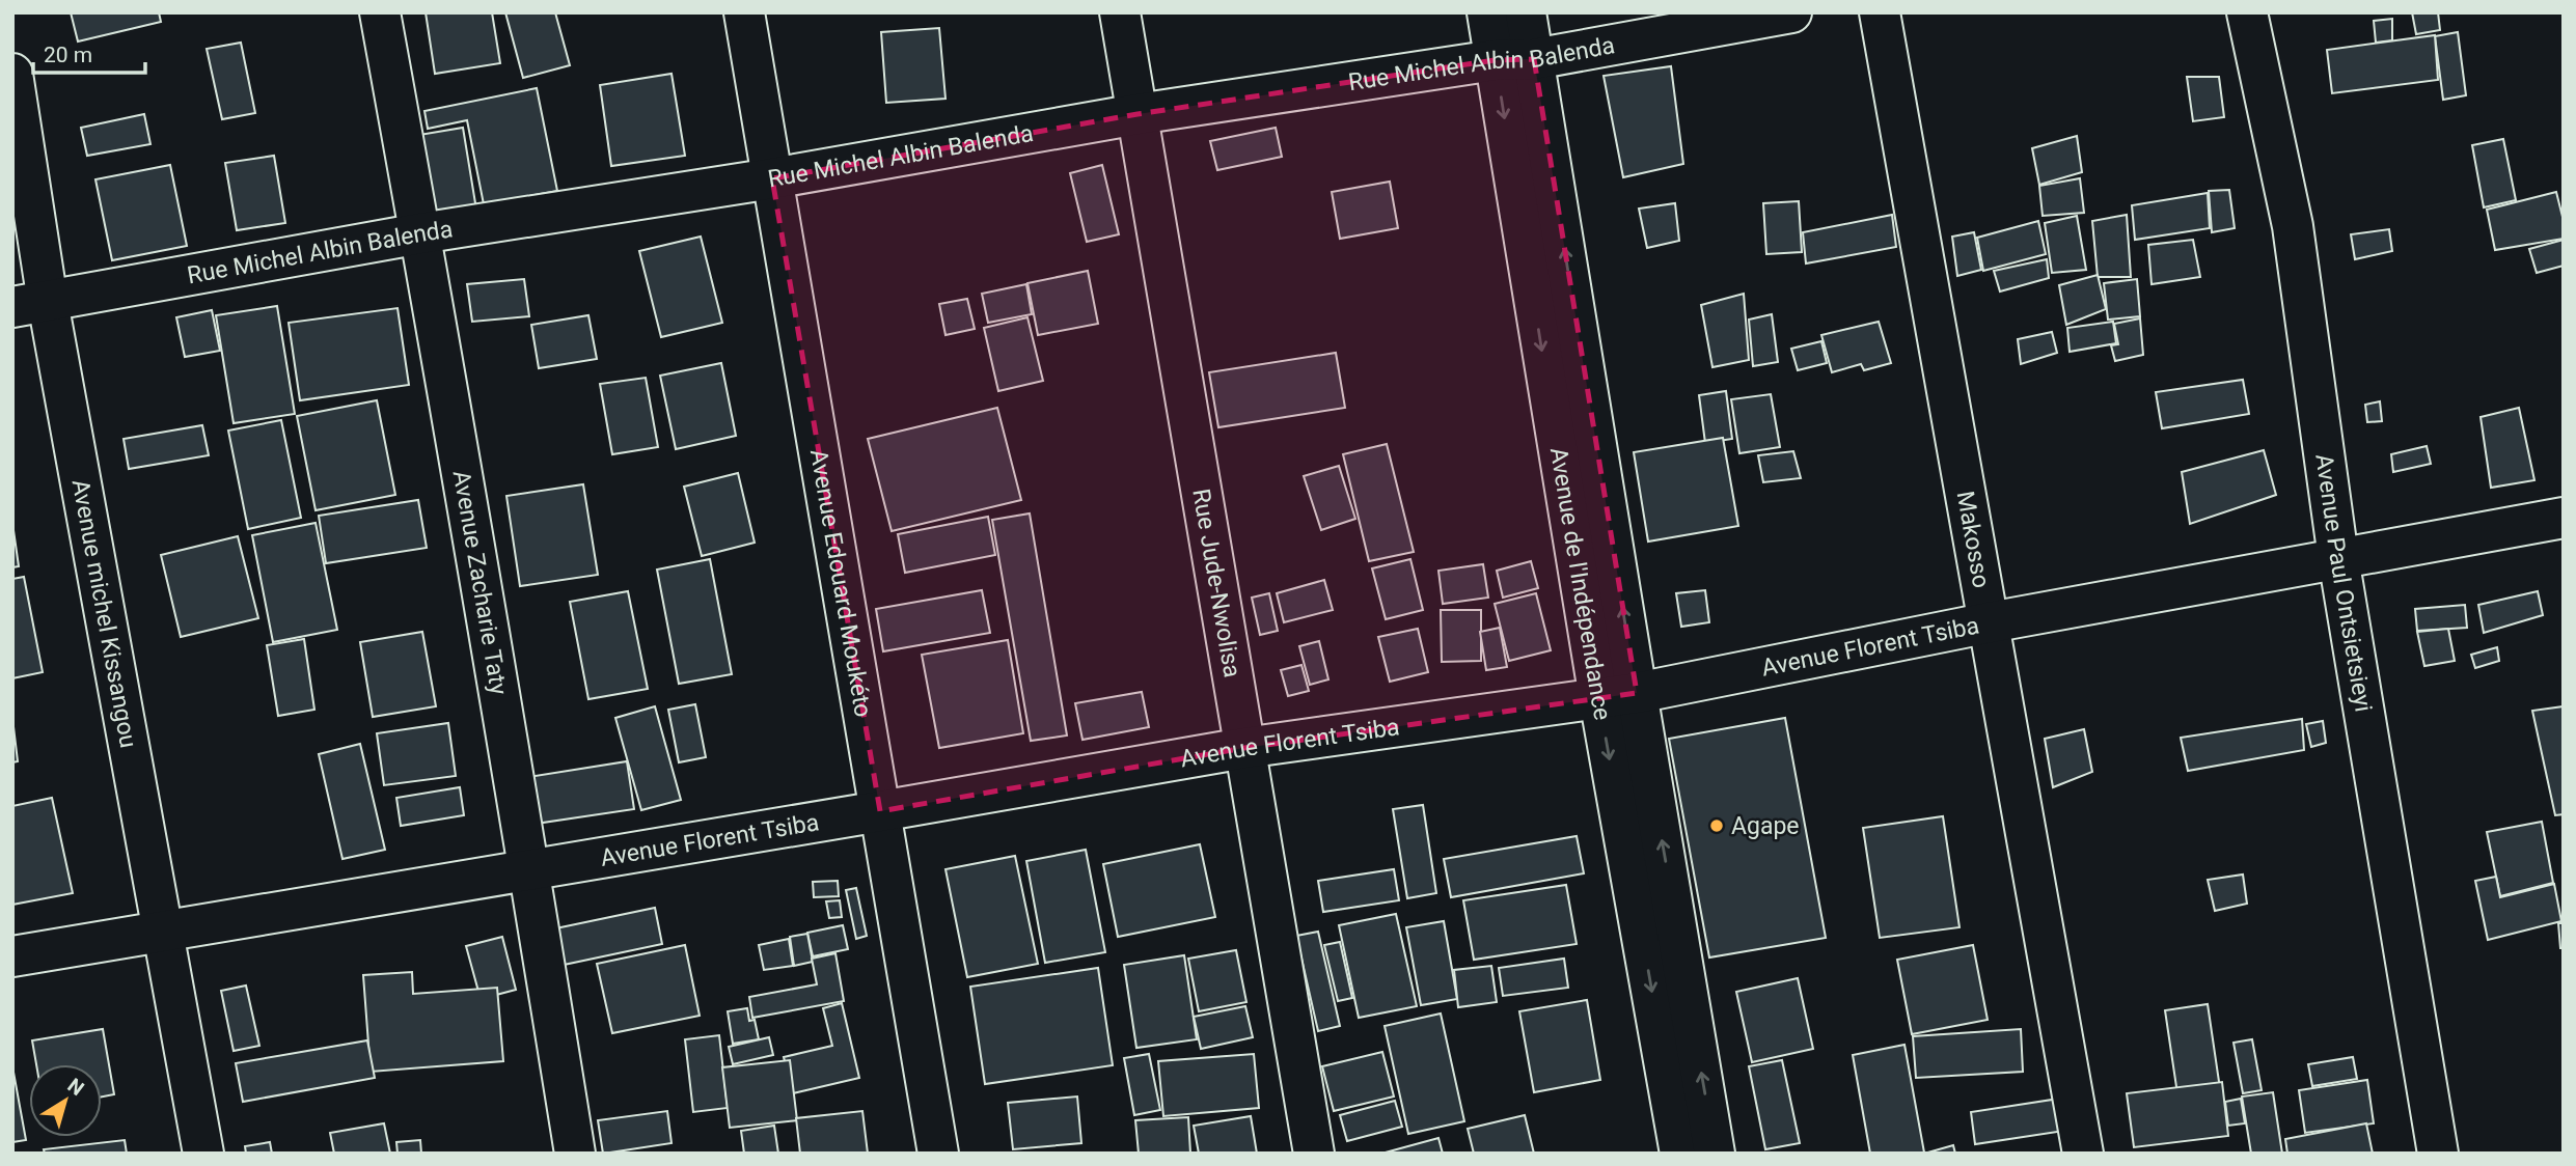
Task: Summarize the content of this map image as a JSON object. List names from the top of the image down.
{
  "streets": {
    "street": [
      "Rue Michel Albin Balenda",
      "Makosso",
      "Avenue Zacharie Taty",
      "Avenue Edouard Moukéto",
      "Rue Jude-Nwolisa",
      "Avenue Paul Ontsietsieyi",
      "Avenue de l'Indépendance",
      "Avenue michel Kissangou",
      "Avenue Florent Tsiba"
    ]
  },
  "crossings": [
    ["Rue Michel Albin Balenda", "Avenue Zacharie Taty"],
    ["Rue Michel Albin Balenda", "Avenue Edouard Moukéto"],
    ["Rue Michel Albin Balenda", "Rue Jude-Nwolisa"],
    ["Rue Michel Albin Balenda", "Avenue de l'Indépendance"],
    ["Rue Michel Albin Balenda", "Avenue michel Kissangou"],
    ["Makosso", "Avenue Florent Tsiba"],
    ["Avenue Zacharie Taty", "Avenue Florent Tsiba"],
    ["Avenue Edouard Moukéto", "Avenue Florent Tsiba"],
    ["Rue Jude-Nwolisa", "Avenue Florent Tsiba"],
    ["Avenue Paul Ontsietsieyi", "Avenue Florent Tsiba"],
    ["Avenue de l'Indépendance", "Avenue Florent Tsiba"],
    ["Avenue michel Kissangou", "Avenue Florent Tsiba"]
  ],
  "places": ["Agape"],
  "scale_bar": "20 m",
  "north": "top right"
}
